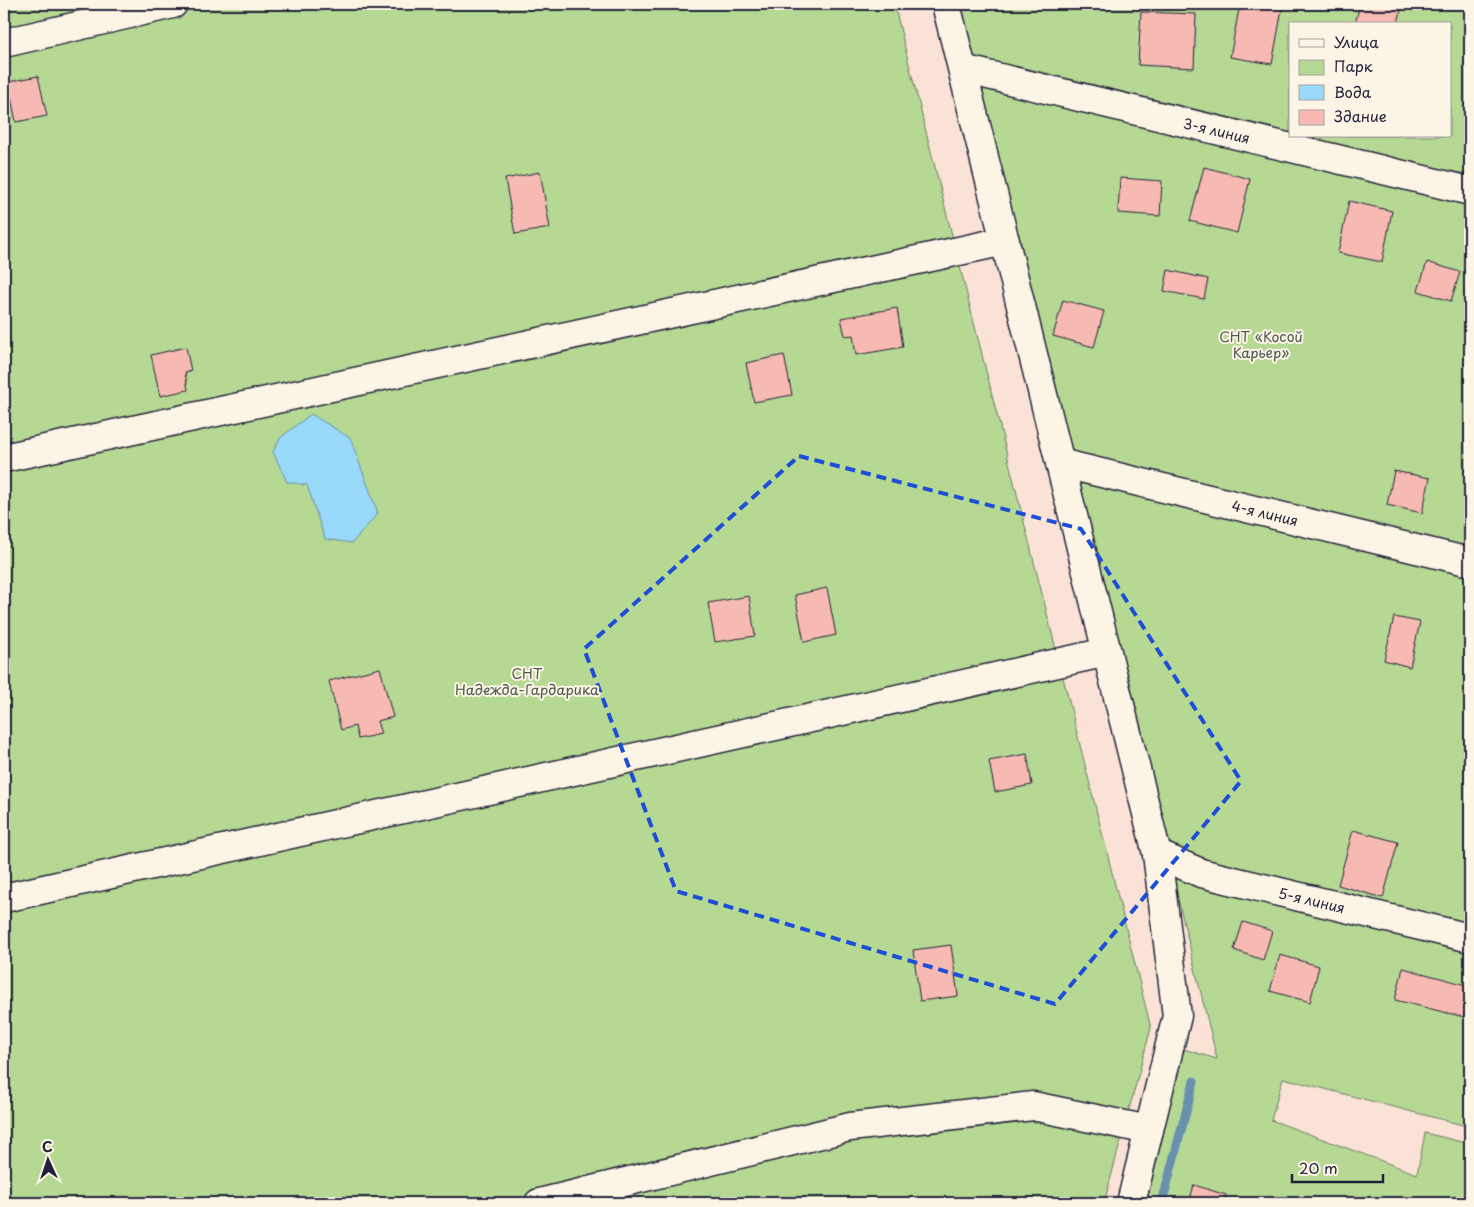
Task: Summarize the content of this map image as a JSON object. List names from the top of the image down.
{
  "streets": {
    "street": ["3-я линия", "4-я линия", "5-я линия"]
  },
  "parks": ["СНТ «Косой Карьер»", "СНТ Надежда-Гардарика"],
  "legend": [
    "Улица",
    "Парк",
    "Вода",
    "Здание"
  ],
  "scale_bar": "20 m",
  "north": "top"
}
